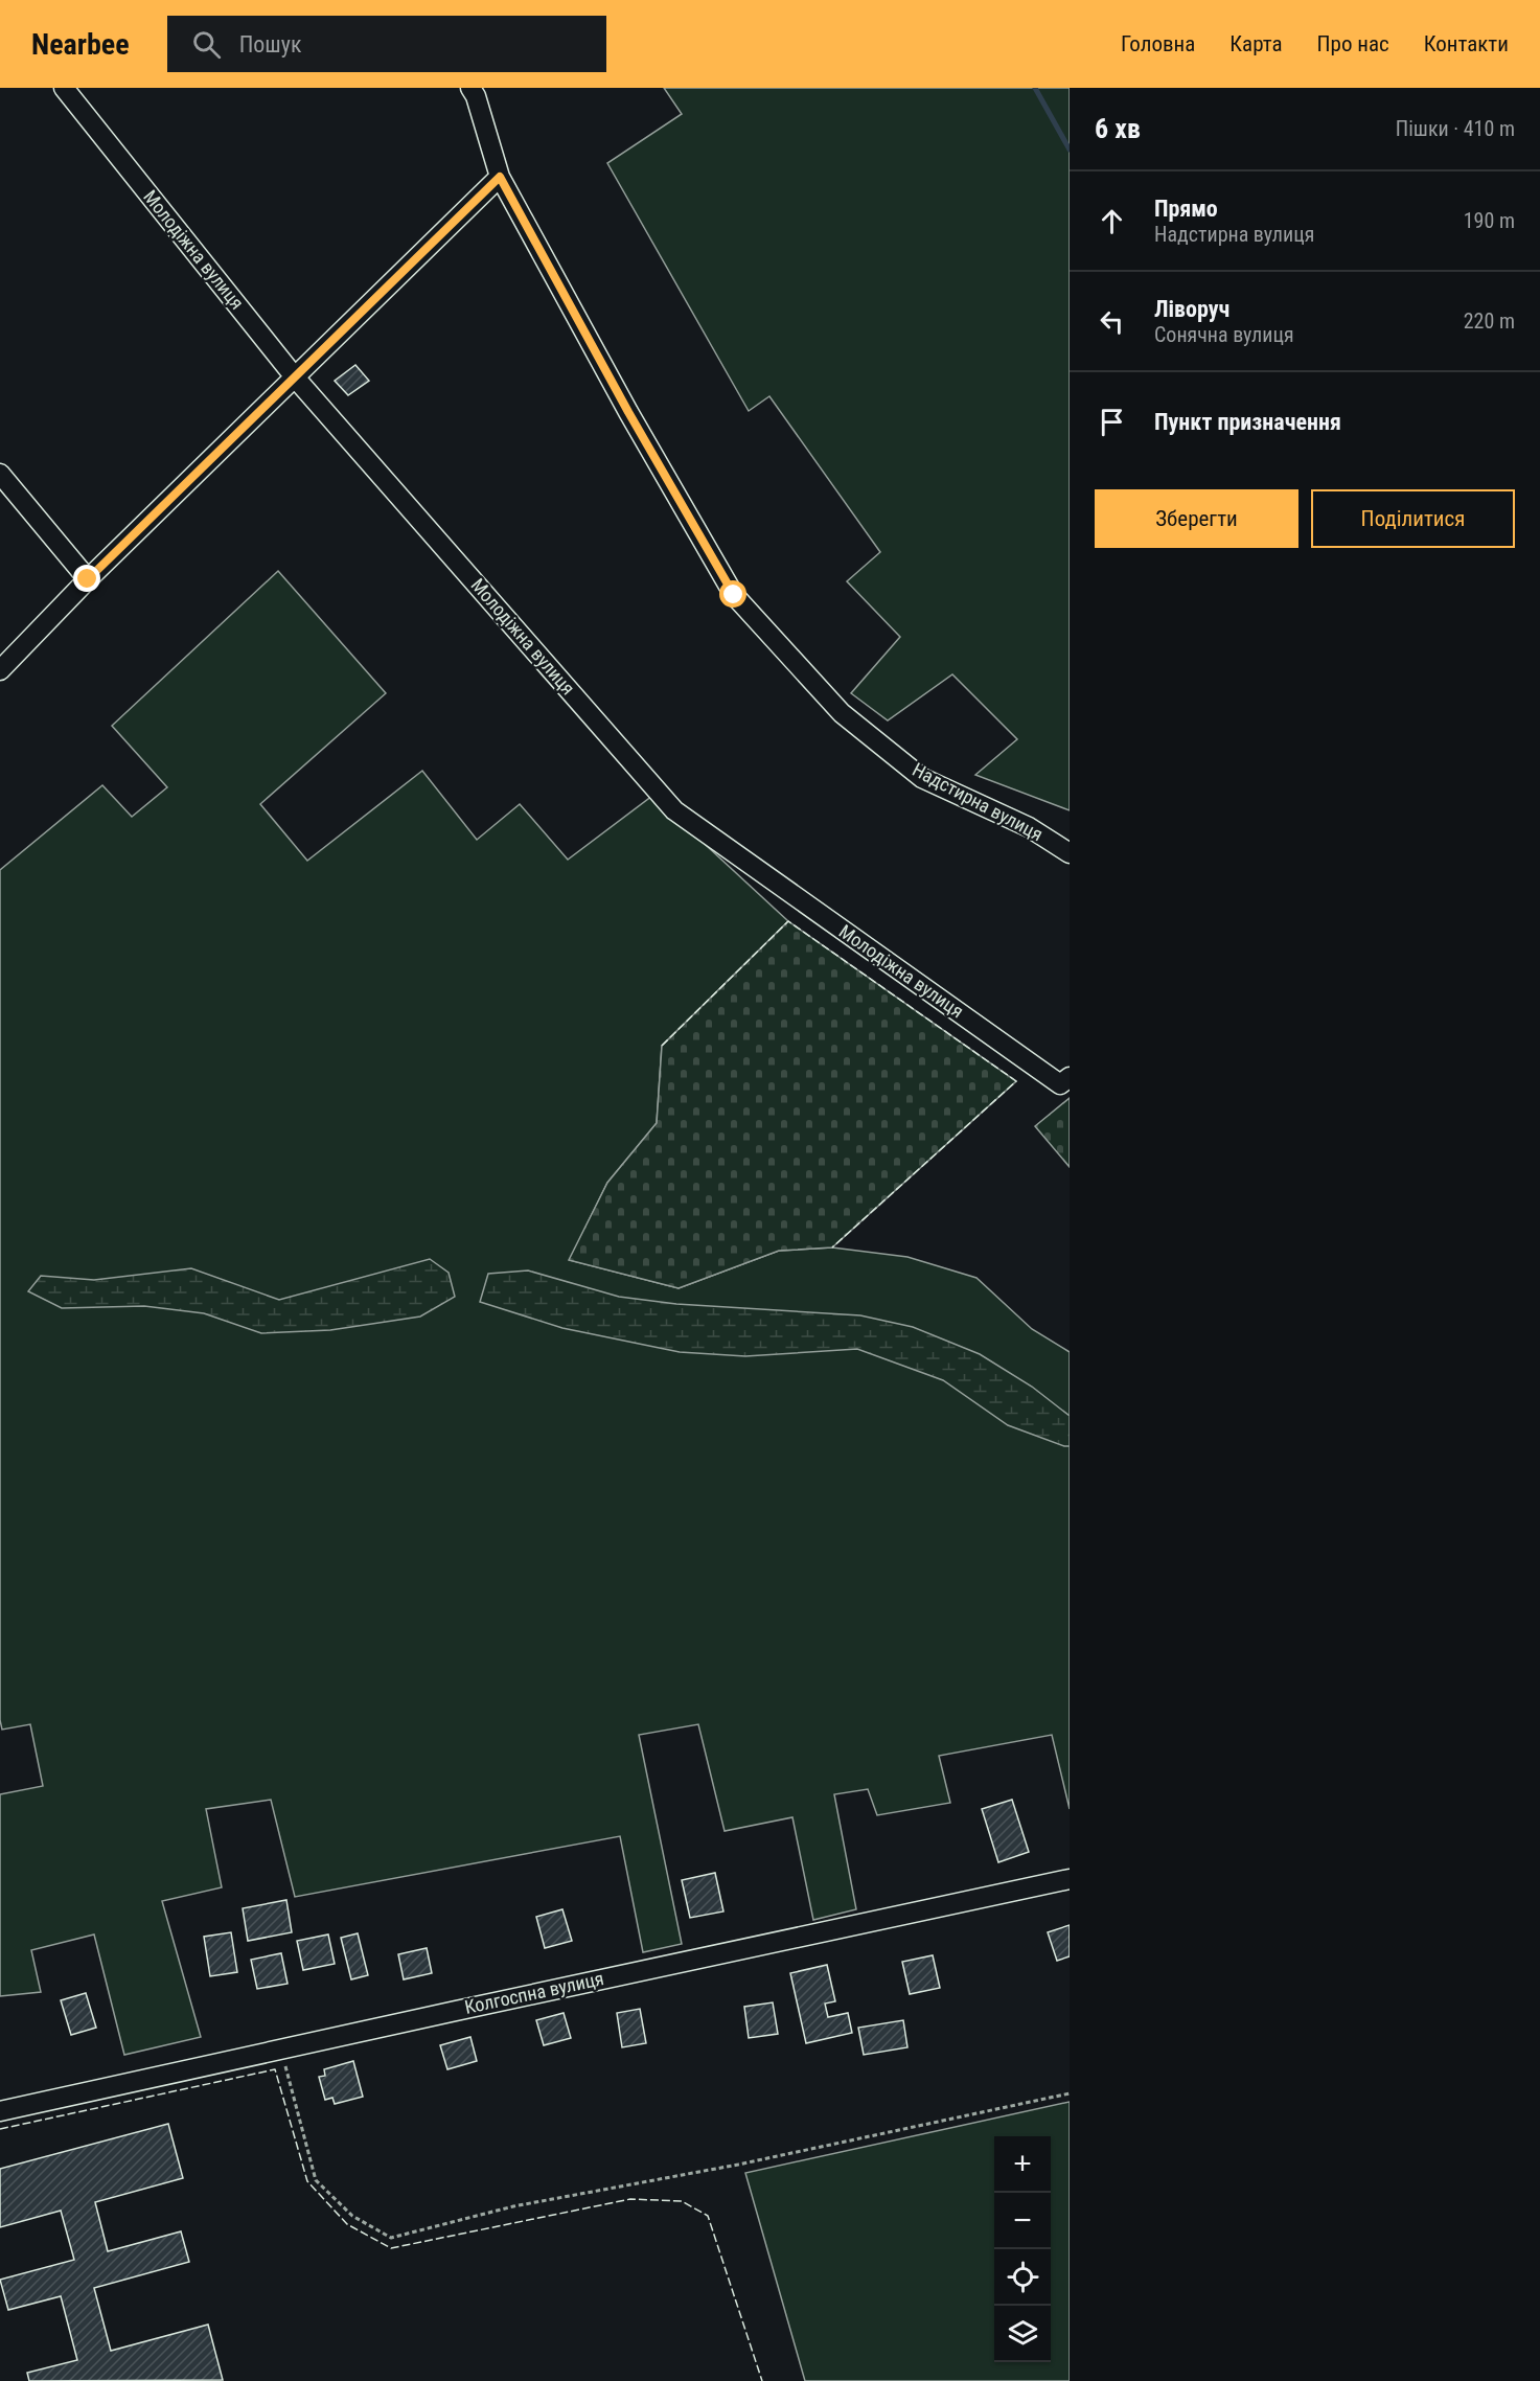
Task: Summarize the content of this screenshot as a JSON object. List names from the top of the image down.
{
  "streets": {
    "street": ["Молодіжна вулиця", "Надстирна вулиця", "Колгоспна вулиця"]
  },
  "page": {
    "header": "Nearbee",
    "search": "Пошук",
    "nav": [
      "Головна",
      "Карта",
      "Про нас",
      "Контакти"
    ],
    "heading": ["6 хв", "Пішки · 410 m"],
    "list": [
      ["Прямо", "Надстирна вулиця", "190 m"],
      ["Ліворуч", "Сонячна вулиця", "220 m"],
      "Пункт призначення"
    ],
    "buttons": ["Зберегти", "Поділитися"],
    "map_buttons": ["+", "−"]
  }
}
